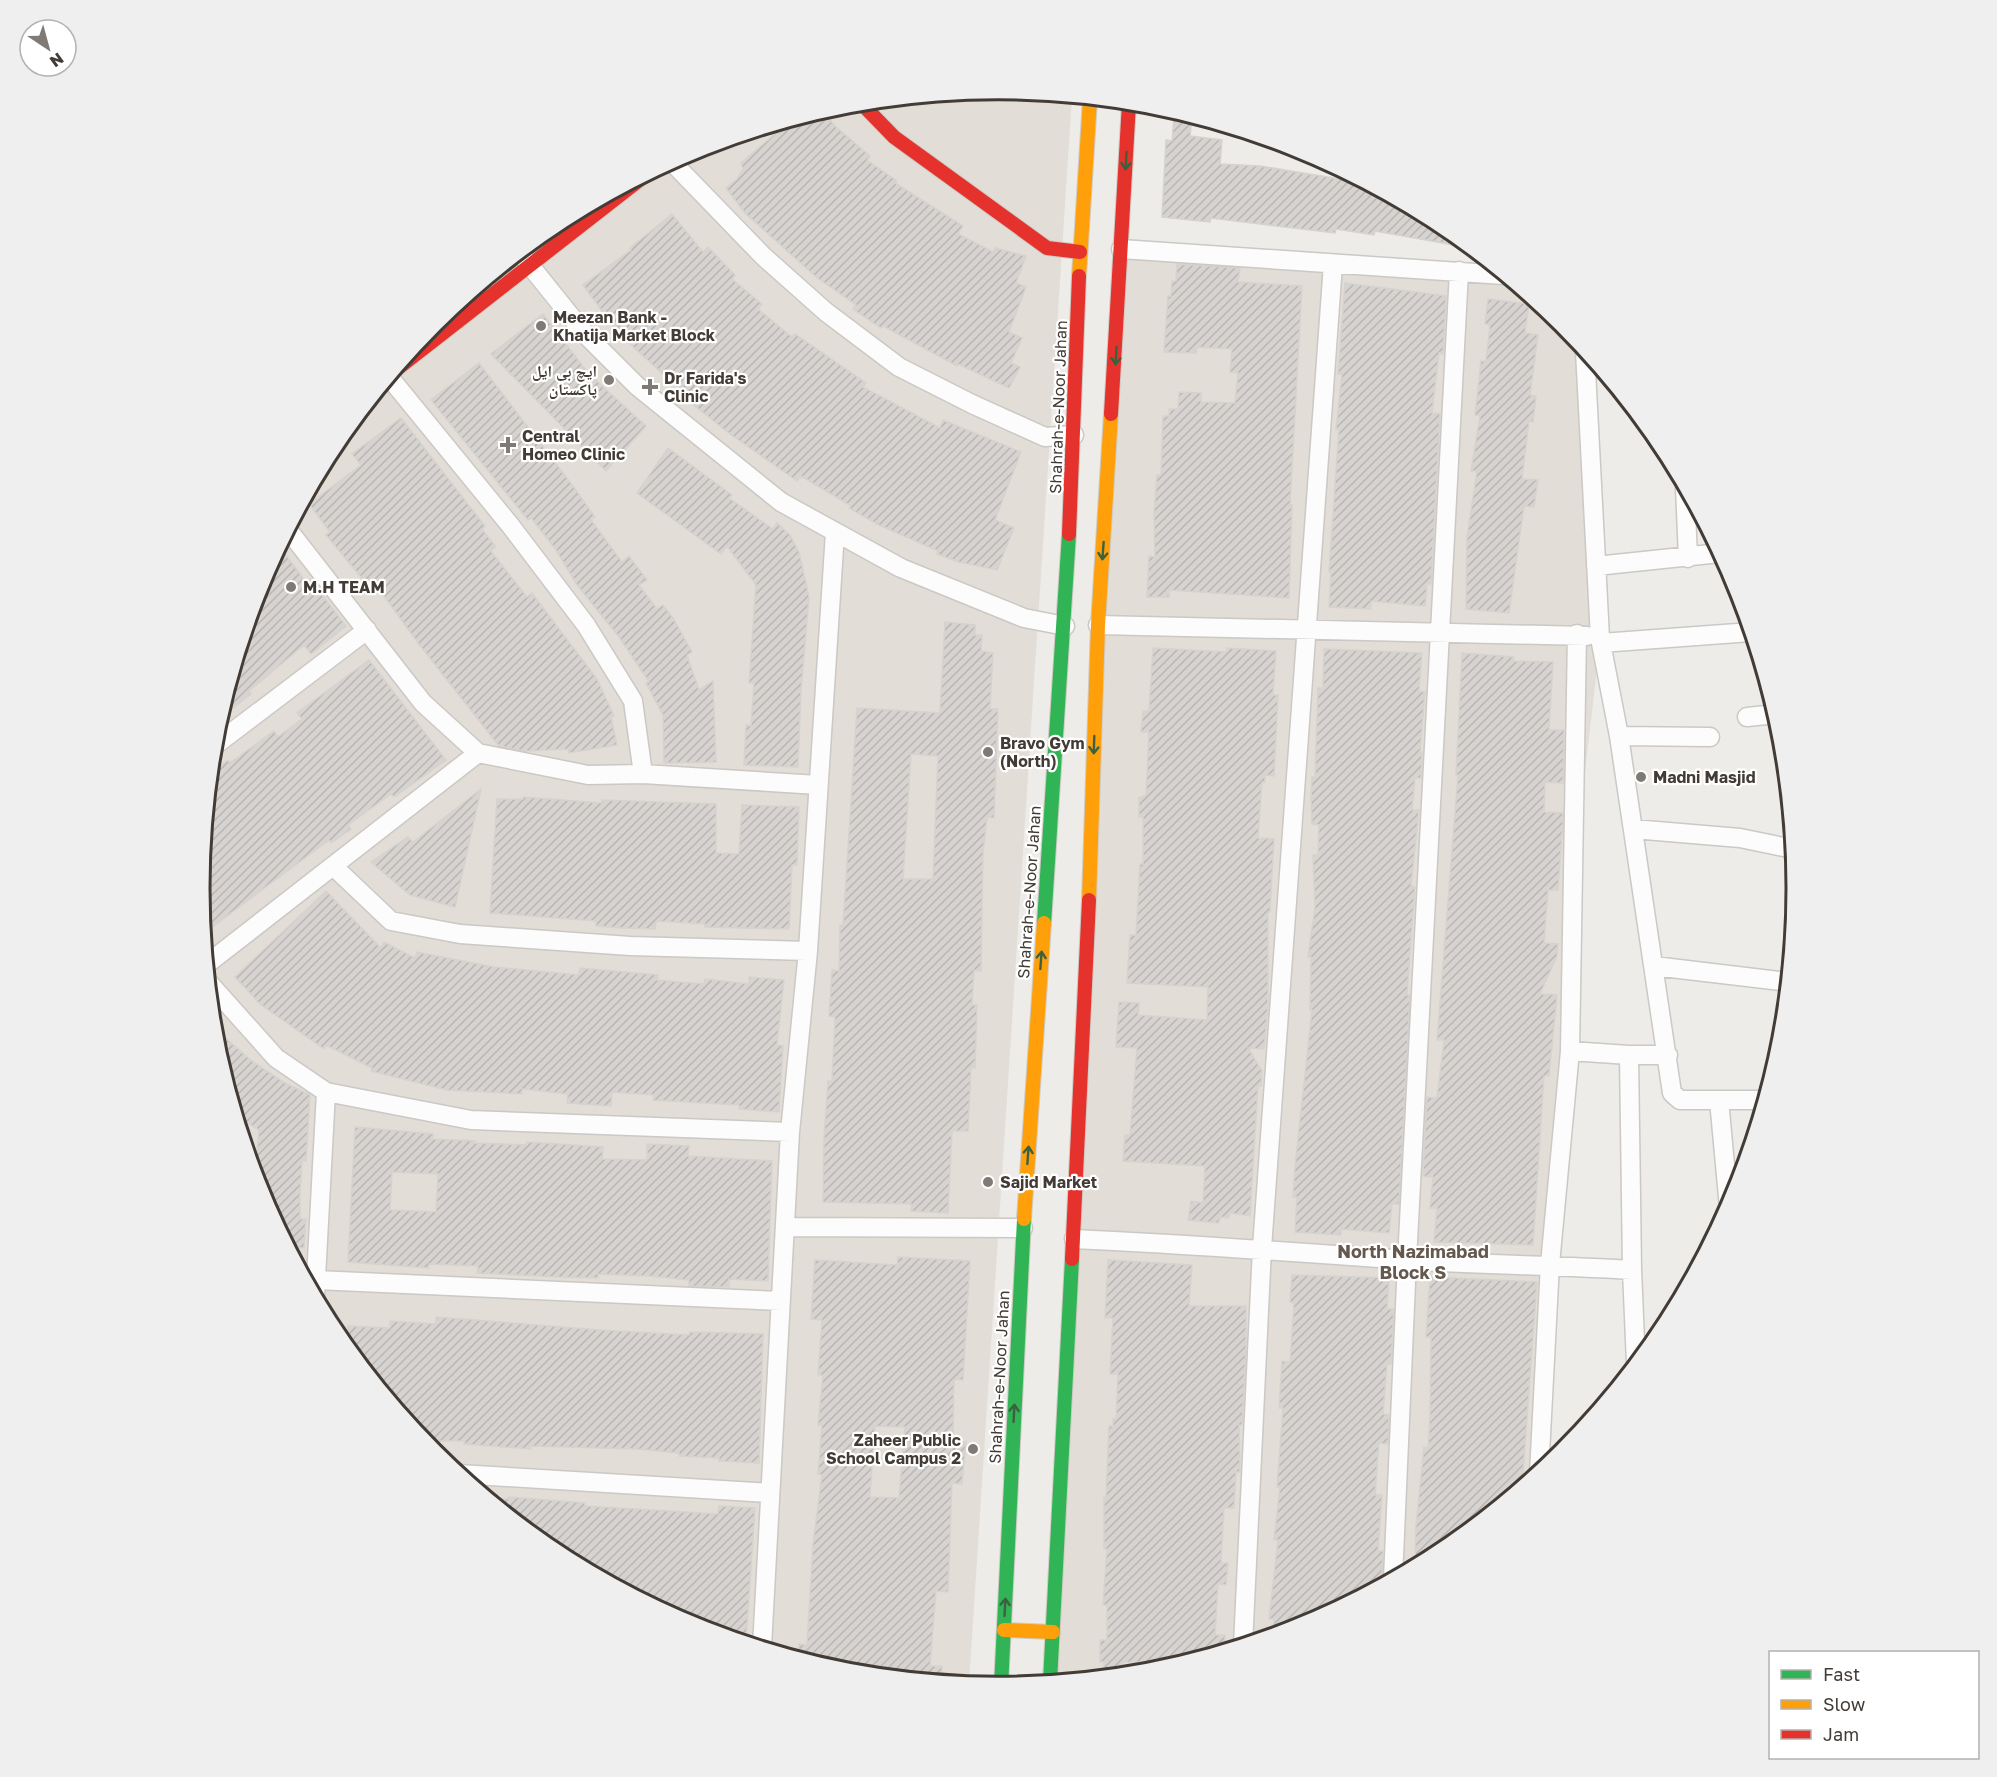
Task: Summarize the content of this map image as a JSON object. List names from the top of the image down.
{
  "streets": {
    "main road": ["Shahrah-e-Noor Jahan"]
  },
  "districts": ["North Nazimabad Block S"],
  "places": {
    "other": [
      "Meezan Bank - Khatija Market Block",
      "ایچ بی ایل پاکستان",
      "M.H TEAM",
      "Bravo Gym (North)",
      "Madni Masjid",
      "Sajid Market",
      "Zaheer Public School Campus 2"
    ],
    "health": ["Dr Farida's Clinic", "Central Homeo Clinic"]
  },
  "legend": ["Fast", "Slow", "Jam"],
  "north": "bottom right"
}
